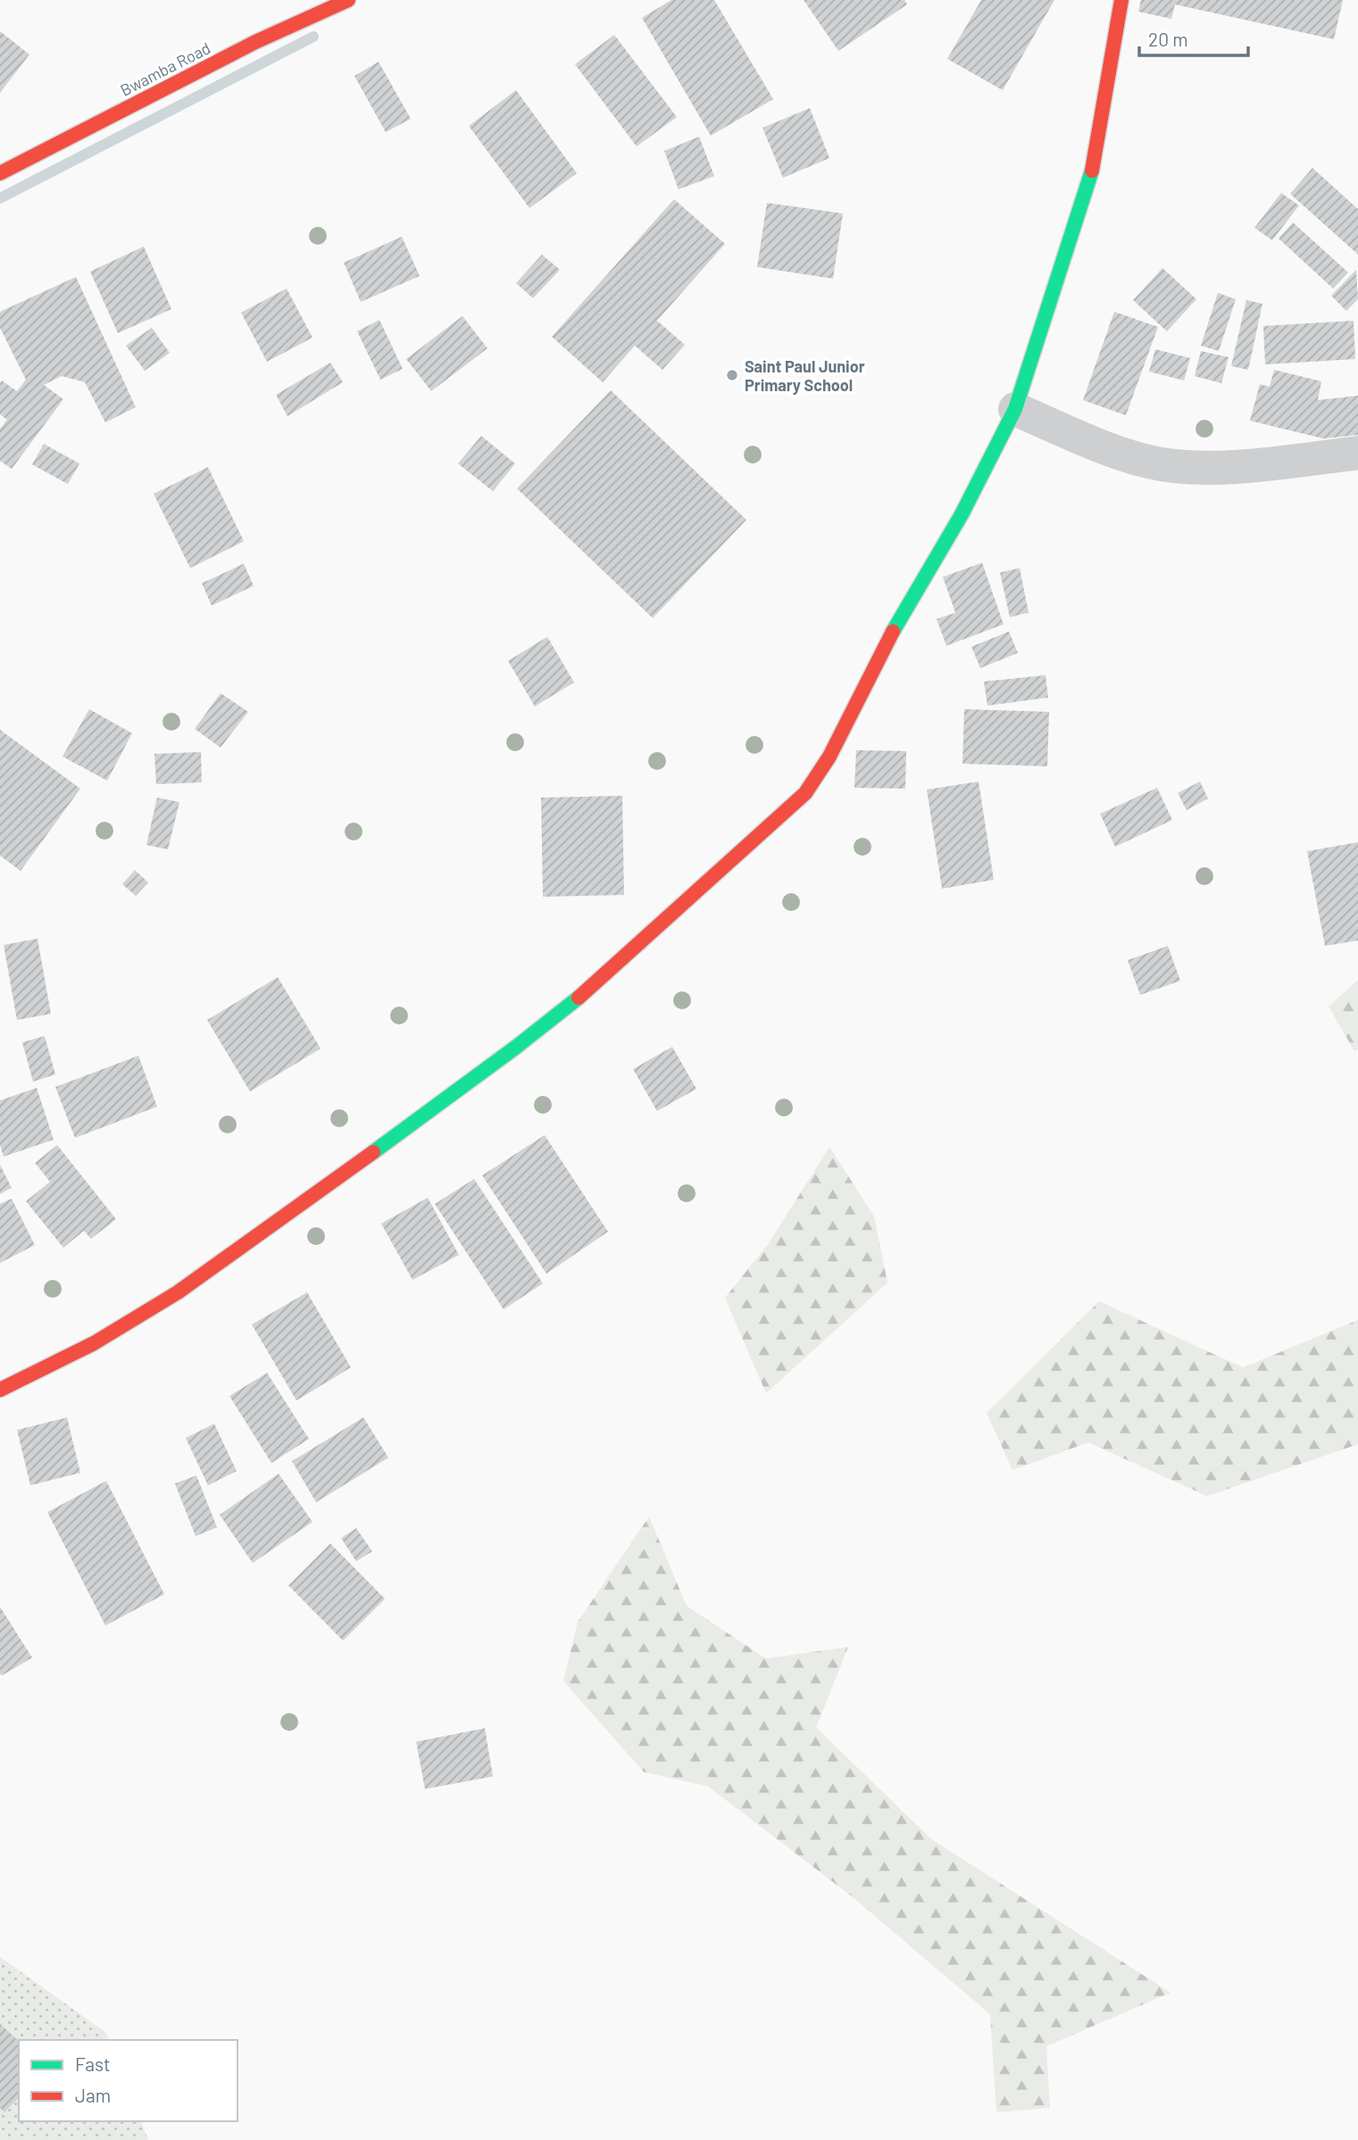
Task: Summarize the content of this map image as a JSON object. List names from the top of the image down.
{
  "streets": {
    "street": ["Bwamba Road"]
  },
  "places": ["Saint Paul Junior Primary School"],
  "legend": ["Fast", "Jam"],
  "scale_bar": "20 m"
}
